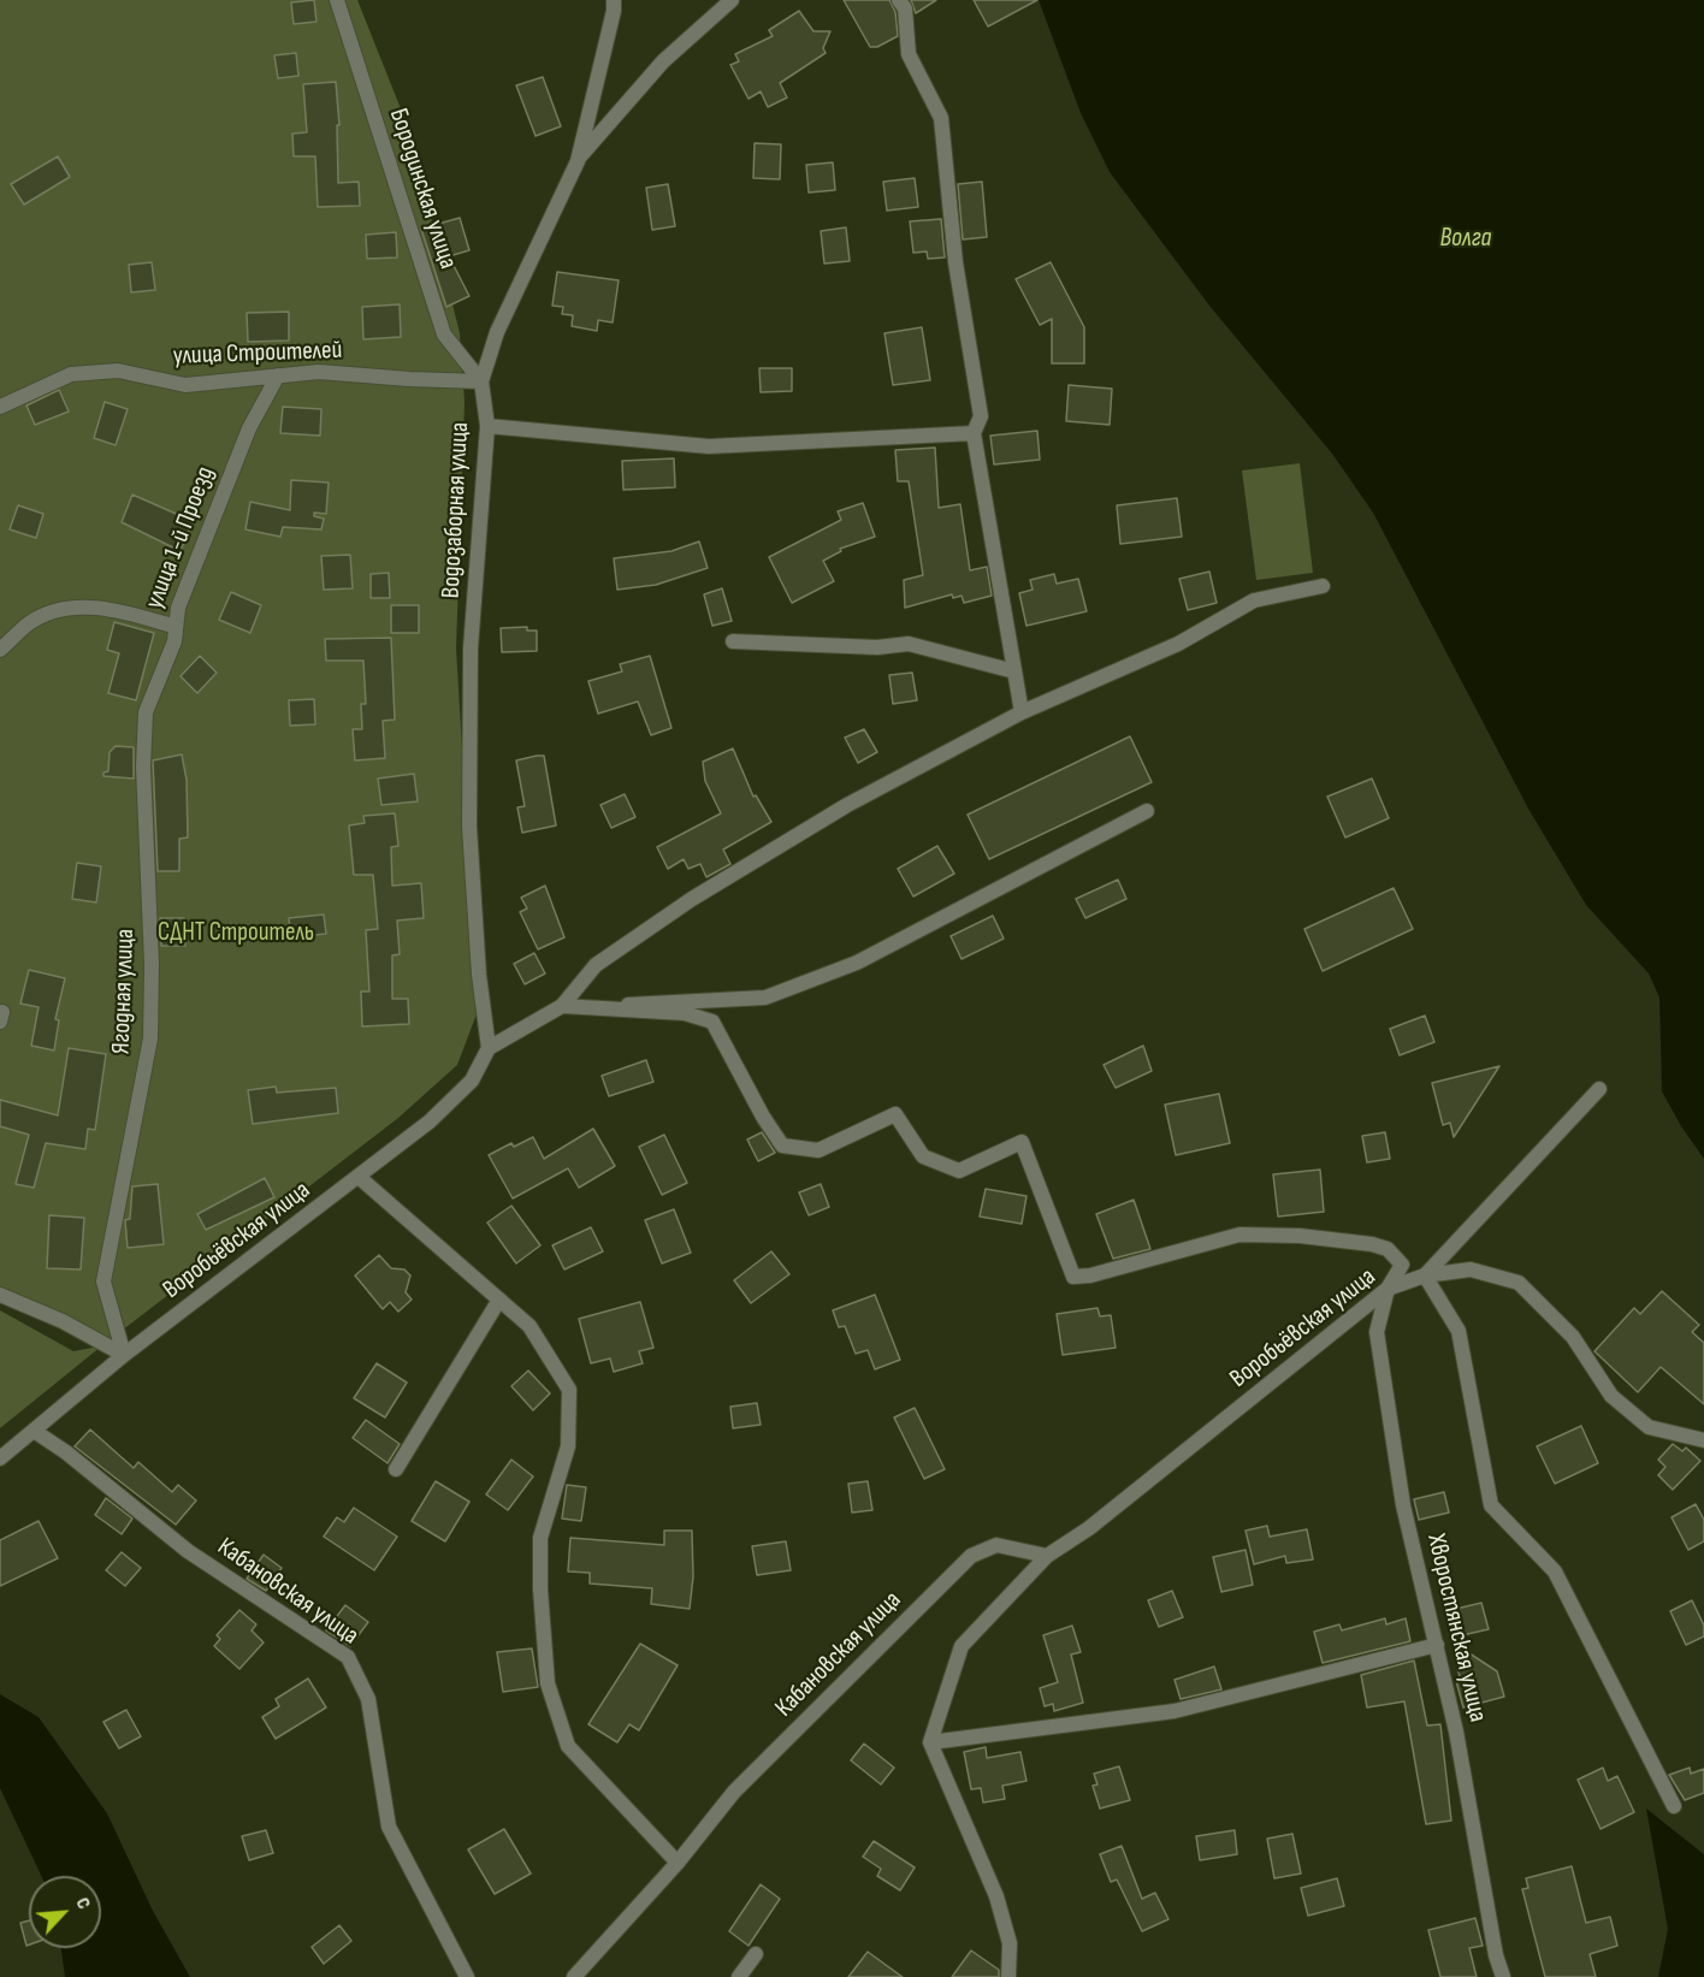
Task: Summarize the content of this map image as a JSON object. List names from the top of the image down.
{
  "streets": {
    "street": [
      "Бородинская улица",
      "улица Строителей",
      "Водозаборная улица",
      "улица 1-й Проезд",
      "Ягодная улица",
      "Воробьёвская улица",
      "Кабановская улица",
      "Хворостянская улица"
    ]
  },
  "crossings": [
    ["Бородинская улица", "улица Строителей"],
    ["Бородинская улица", "Водозаборная улица"],
    ["улица Строителей", "Водозаборная улица"],
    ["улица Строителей", "улица 1-й Проезд"],
    ["Водозаборная улица", "Воробьёвская улица"],
    ["улица 1-й Проезд", "Ягодная улица"],
    ["Ягодная улица", "Воробьёвская улица"],
    ["Воробьёвская улица", "Кабановская улица"],
    ["Воробьёвская улица", "Хворостянская улица"]
  ],
  "water": ["Волга"],
  "parks": ["СДНТ Строитель"],
  "north": "top right"
}
